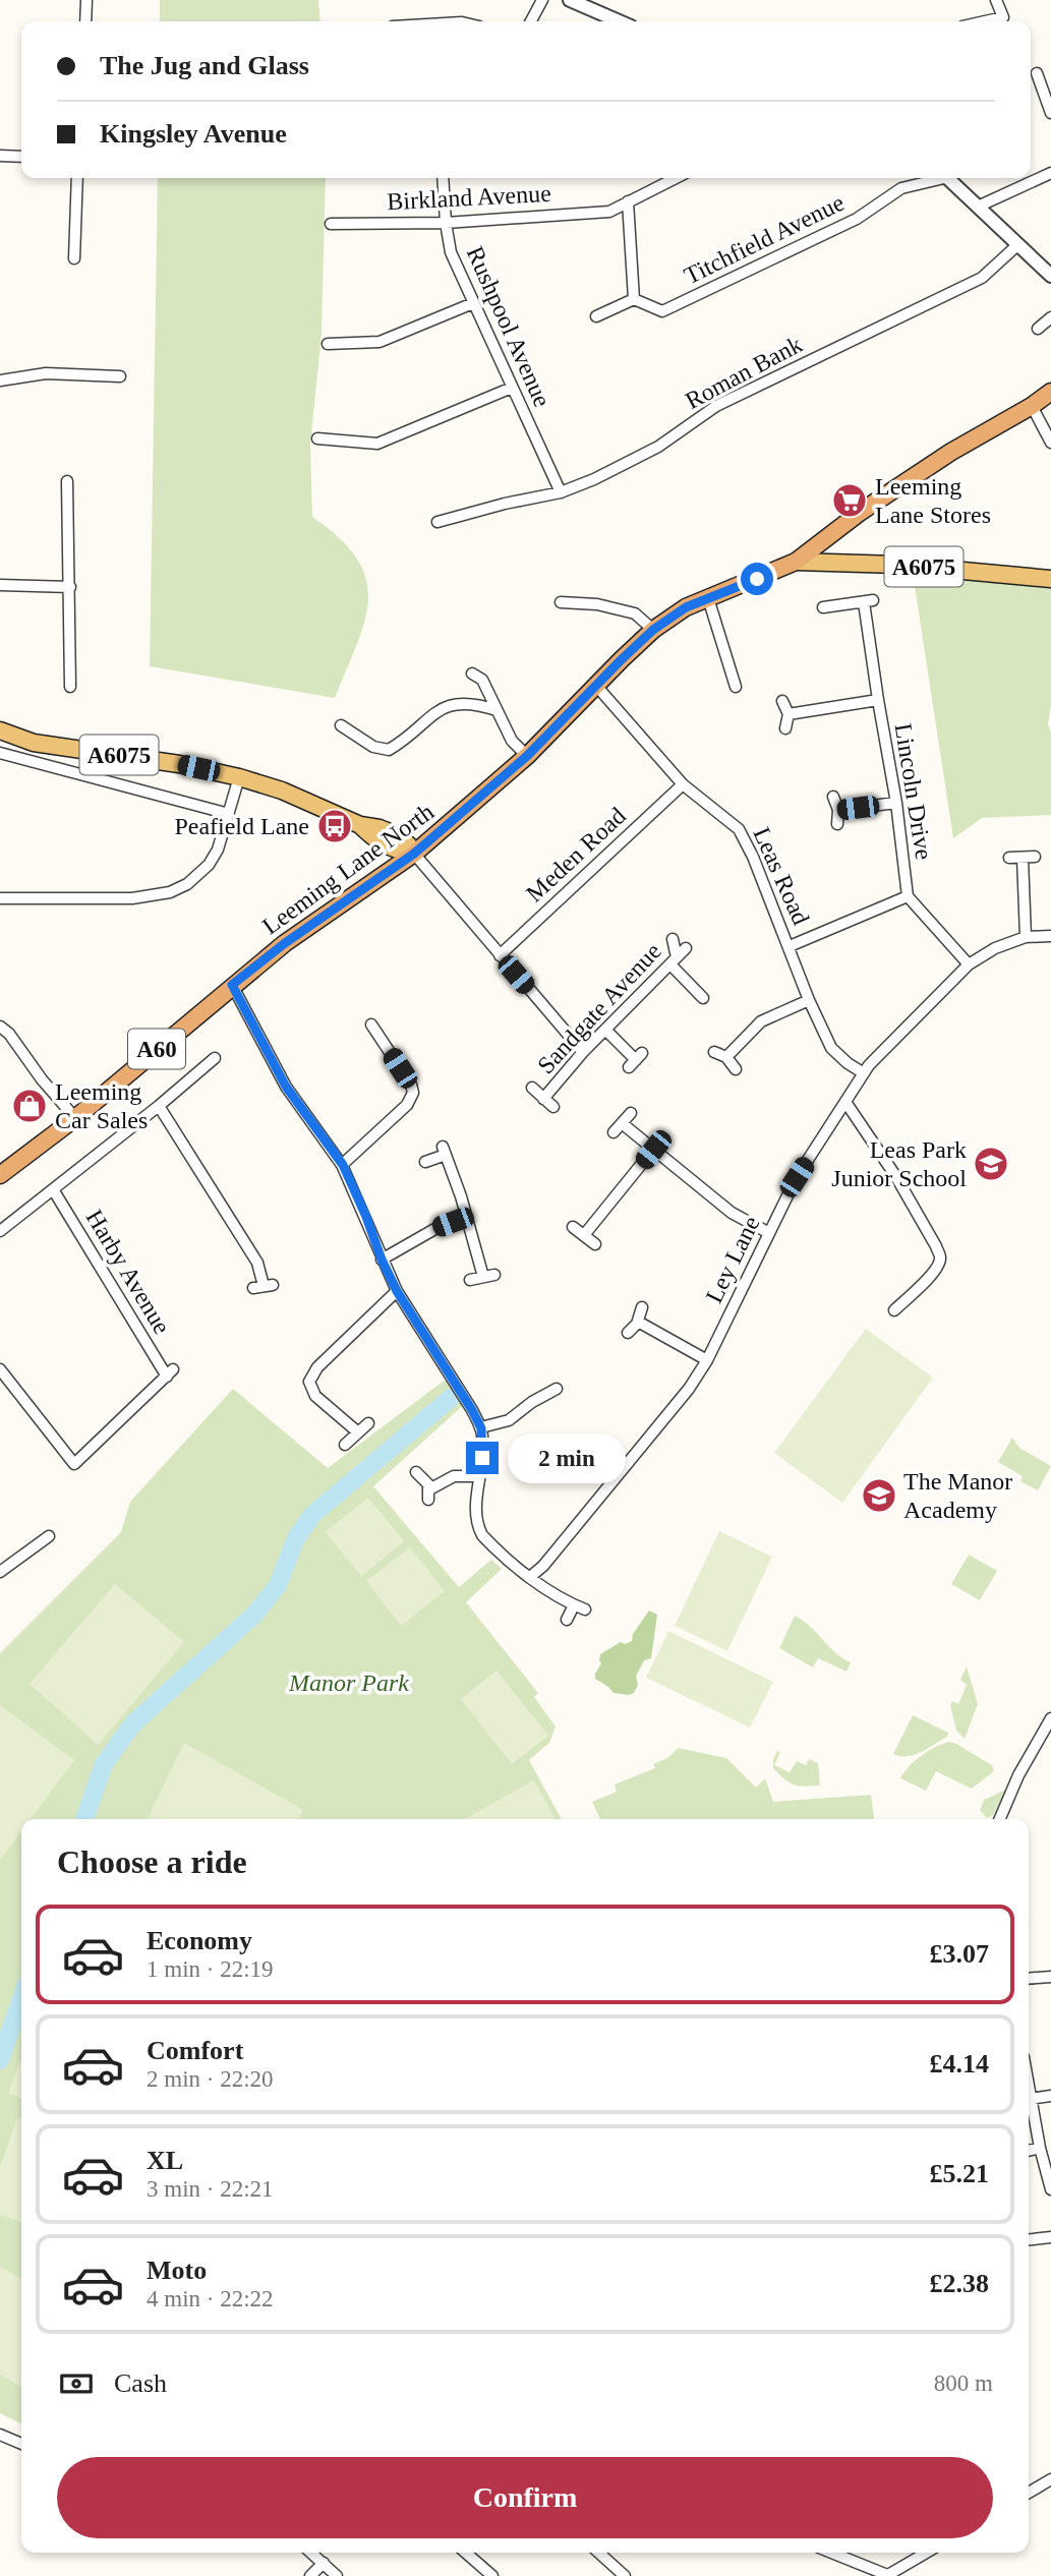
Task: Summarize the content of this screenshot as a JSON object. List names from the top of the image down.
{
  "streets": {
    "highway": ["Leeming Lane North", "A60"],
    "main road": ["A6075"],
    "street": [
      "Birkland Avenue",
      "Titchfield Avenue",
      "Rushpool Avenue",
      "Roman Bank",
      "Lincoln Drive",
      "Meden Road",
      "Leas Road",
      "Sandgate Avenue",
      "Ley Lane",
      "Harby Avenue"
    ]
  },
  "crossings": [
    ["Birkland Avenue", "Rushpool Avenue"],
    ["Rushpool Avenue", "Roman Bank"],
    ["A6075", "Leeming Lane North"],
    ["A6075", "A60"],
    ["Lincoln Drive", "Ley Lane"],
    ["Meden Road", "Leas Road"],
    ["Leeming Lane North", "Leas Road"],
    ["Leeming Lane North", "A60"],
    ["Leas Road", "Ley Lane"]
  ],
  "parks": ["Manor Park"],
  "places": {
    "supermarket": ["Leeming Lane Stores"],
    "bus stop": ["Peafield Lane"],
    "shop": ["Leeming Car Sales"],
    "school or university": ["Leas Park Junior School", "The Manor Academy"]
  },
  "page": {
    "banner": ["The Jug and Glass", "Kingsley Avenue"],
    "bubble": "2 min",
    "heading": "Choose a ride",
    "list": [
      {
        "name": "Economy",
        "note": "1 min · 22:19",
        "value": "£3.07"
      },
      {
        "name": "Comfort",
        "note": "2 min · 22:20",
        "value": "£4.14"
      },
      {
        "name": "XL",
        "note": "3 min · 22:21",
        "value": "£5.21"
      },
      {
        "name": "Moto",
        "note": "4 min · 22:22",
        "value": "£2.38"
      }
    ],
    "pay": ["Cash", "800 m"],
    "buttons": "Confirm"
  }
}
